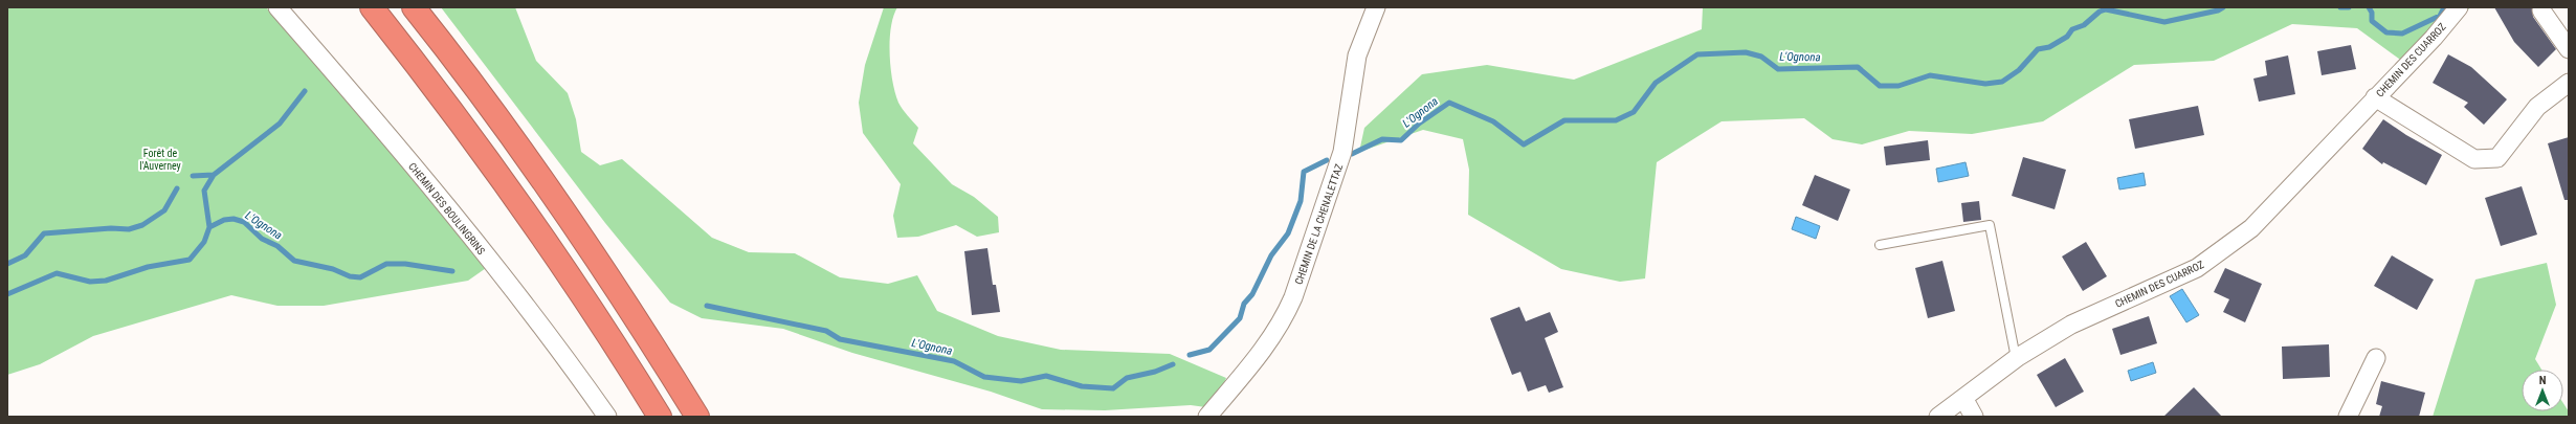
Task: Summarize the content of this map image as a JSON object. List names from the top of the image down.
{
  "streets": {
    "street": ["CHEMIN DES CUARROZ", "CHEMIN DES BOULINGRINS", "CHEMIN DE LA CHENALETTAZ"]
  },
  "water": ["L'Ognona"],
  "parks": ["Forêt de l'Auverney"],
  "north": "top"
}
